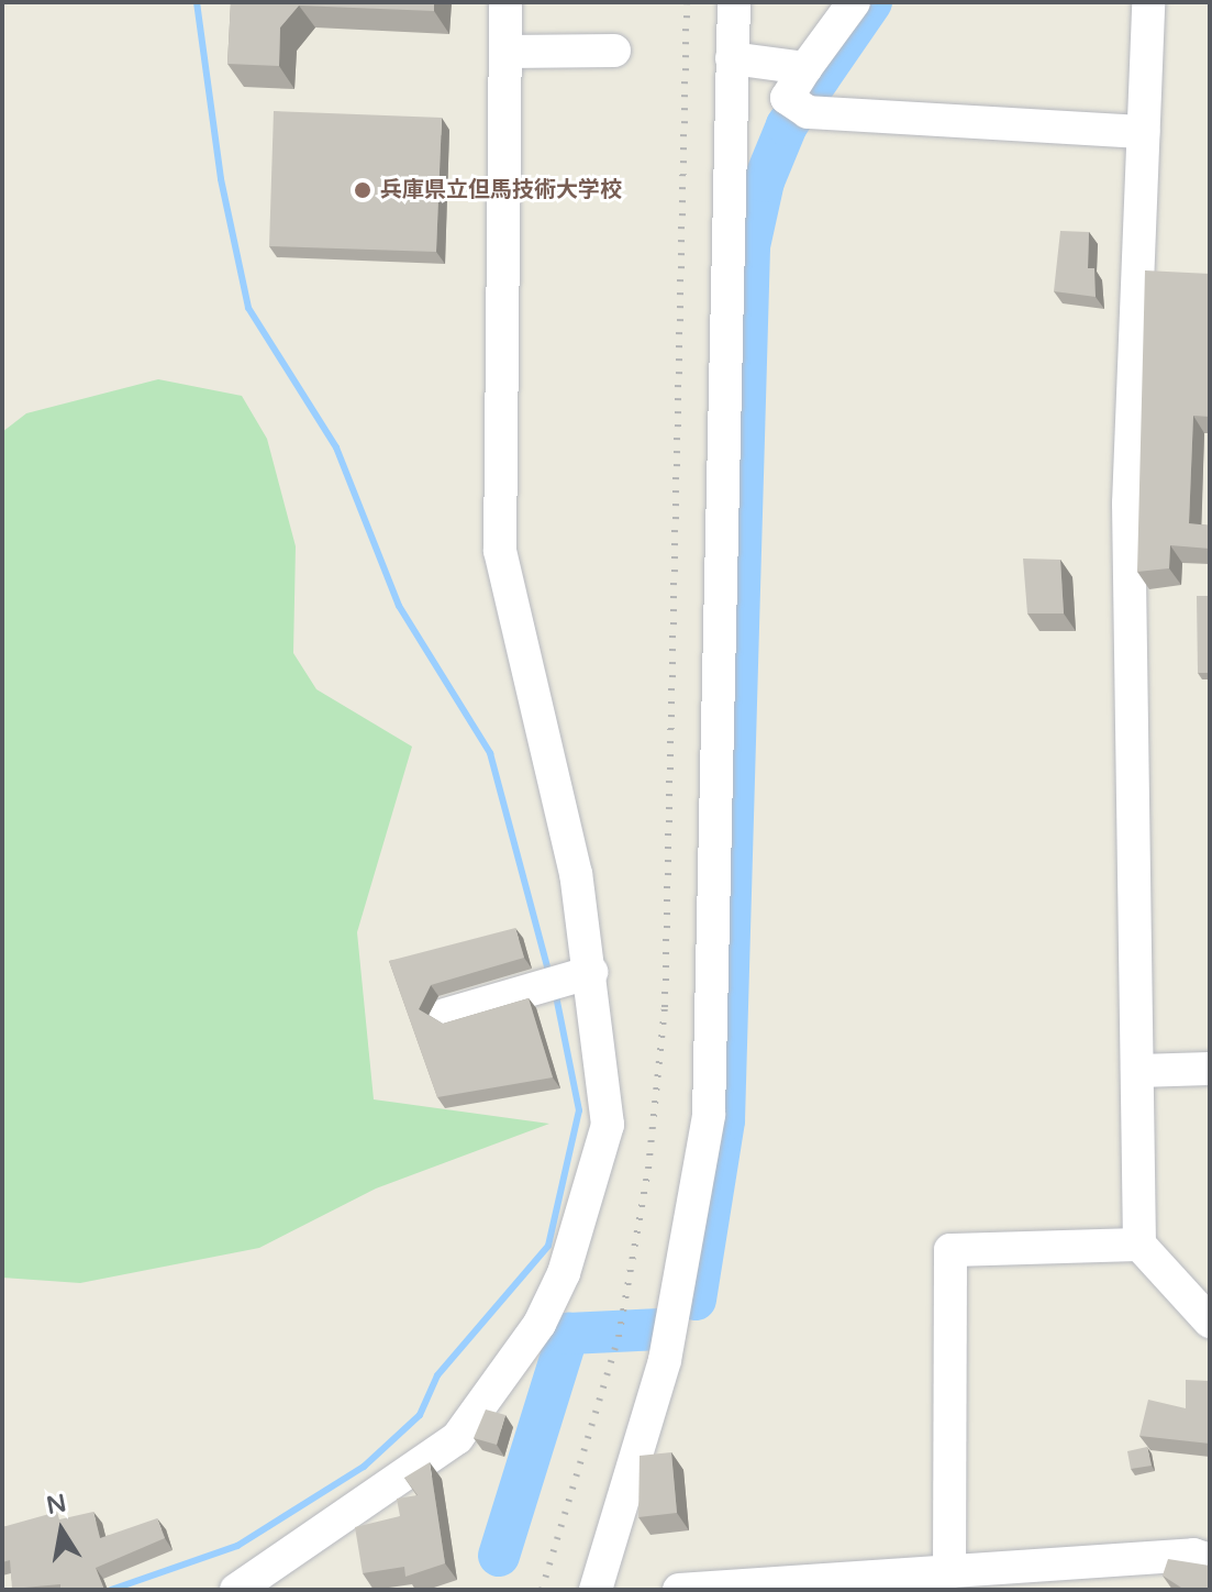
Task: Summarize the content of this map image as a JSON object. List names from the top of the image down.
{
  "places": ["兵庫県立但馬技術大学校"],
  "north": "top"
}
